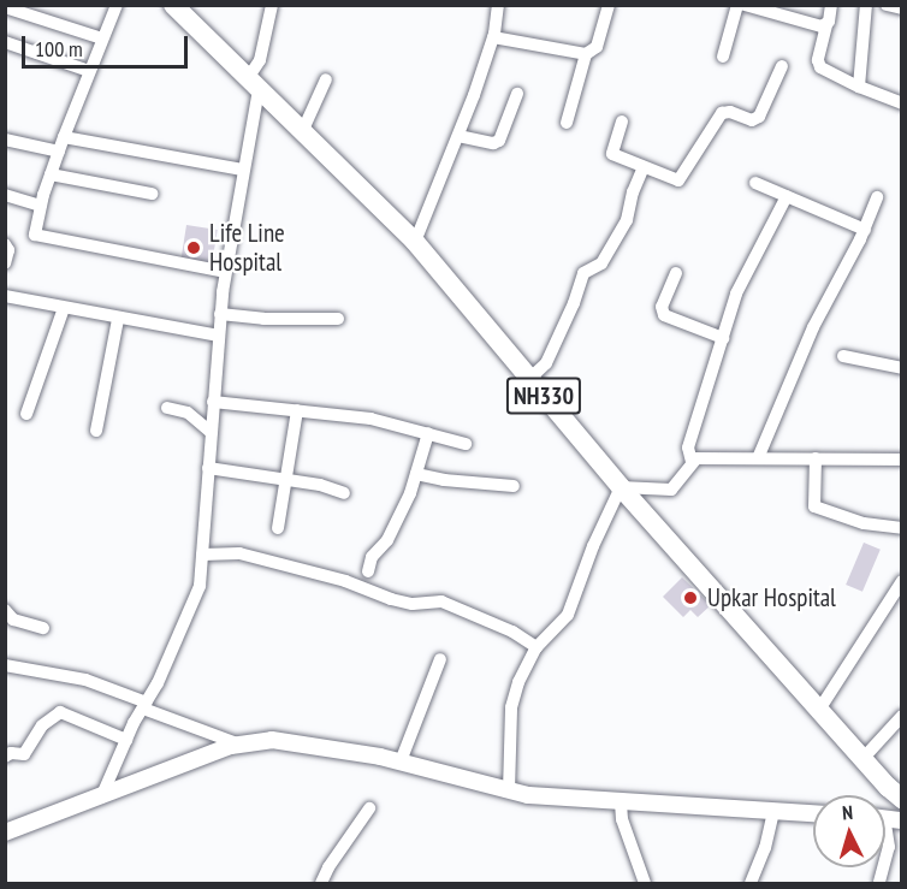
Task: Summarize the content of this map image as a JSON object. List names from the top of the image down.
{
  "streets": {
    "highway": ["NH330"]
  },
  "places": ["Life Line Hospital", "Upkar Hospital"],
  "scale_bar": "100 m",
  "north": "top"
}
